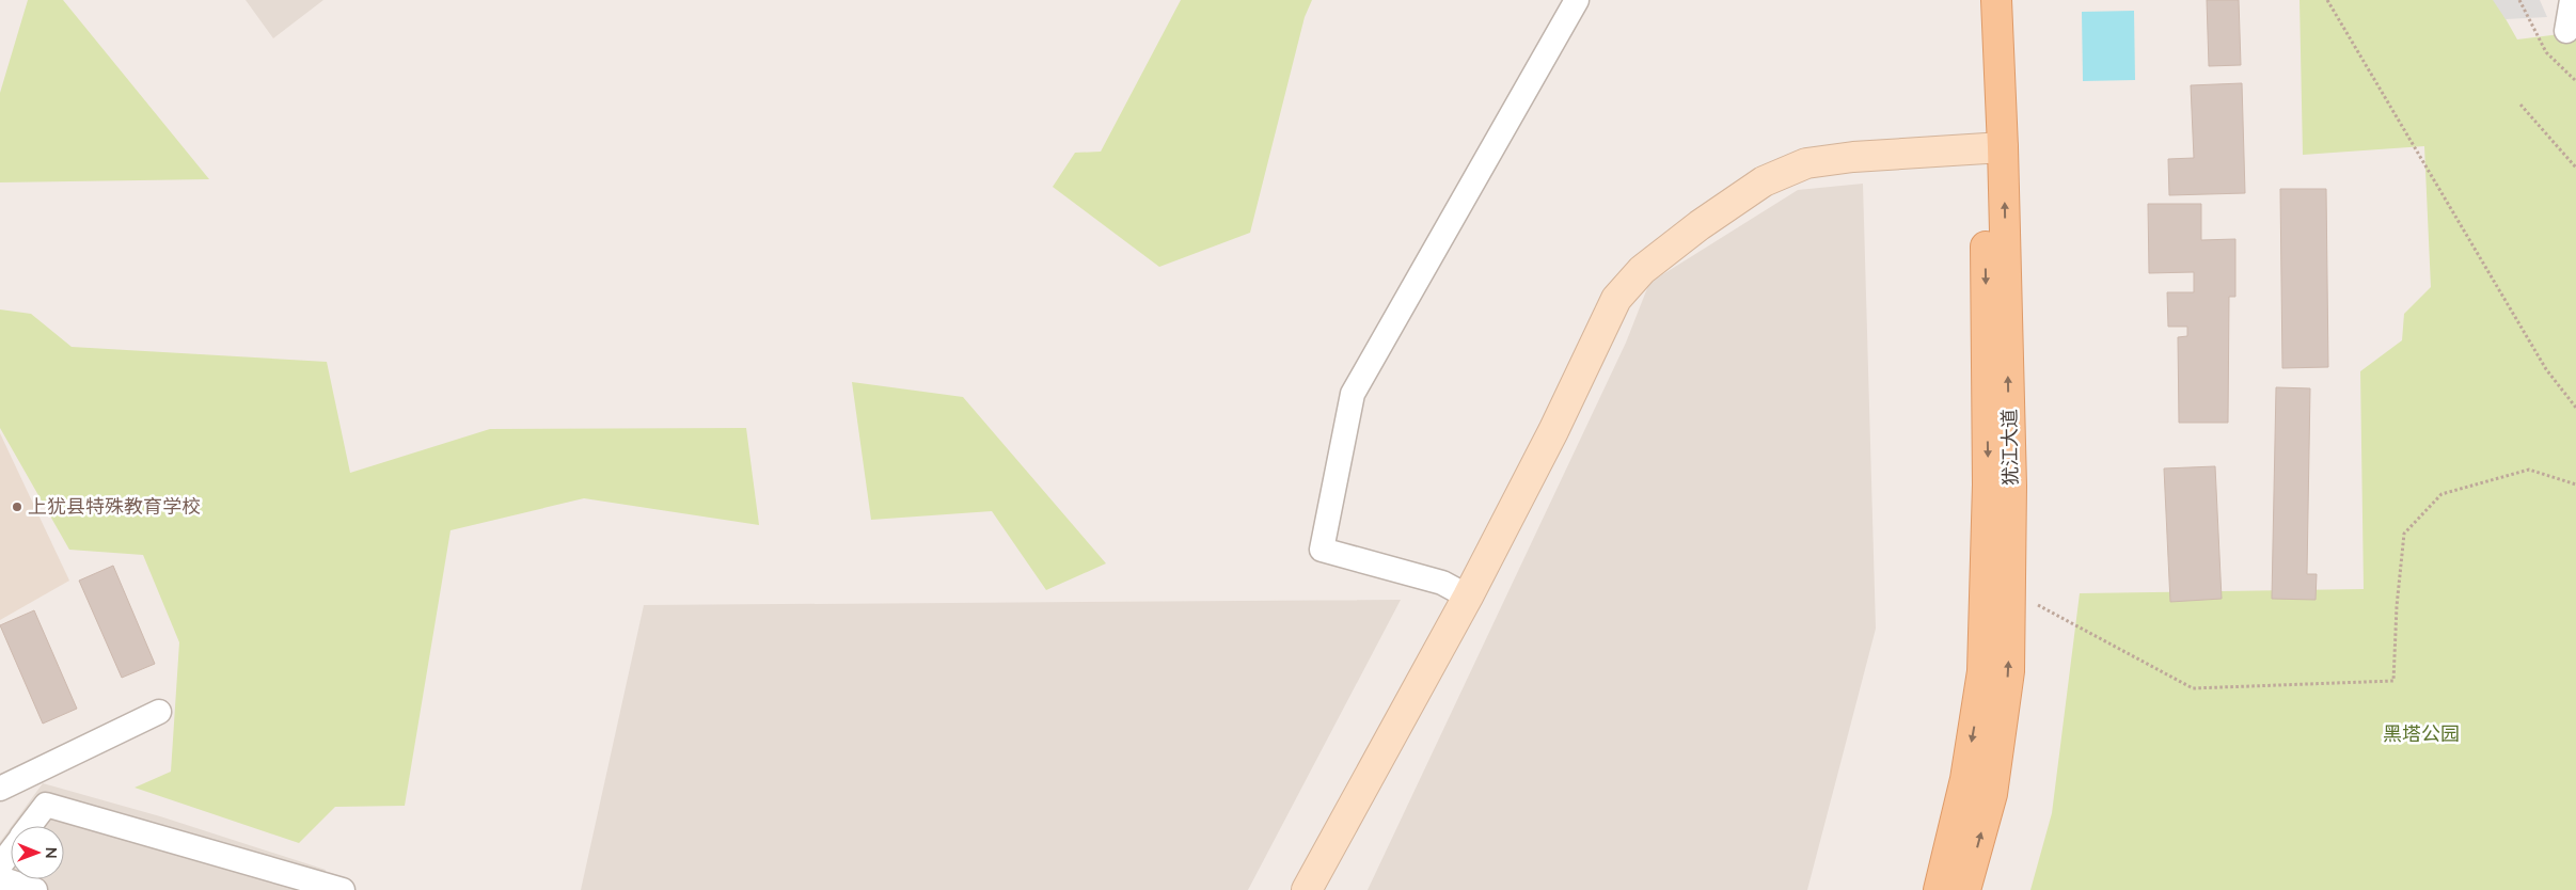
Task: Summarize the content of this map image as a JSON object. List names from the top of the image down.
{
  "streets": {
    "main road": ["犹江大道"]
  },
  "parks": ["黑塔公园"],
  "places": ["上犹县特殊教育学校"],
  "north": "right"
}
